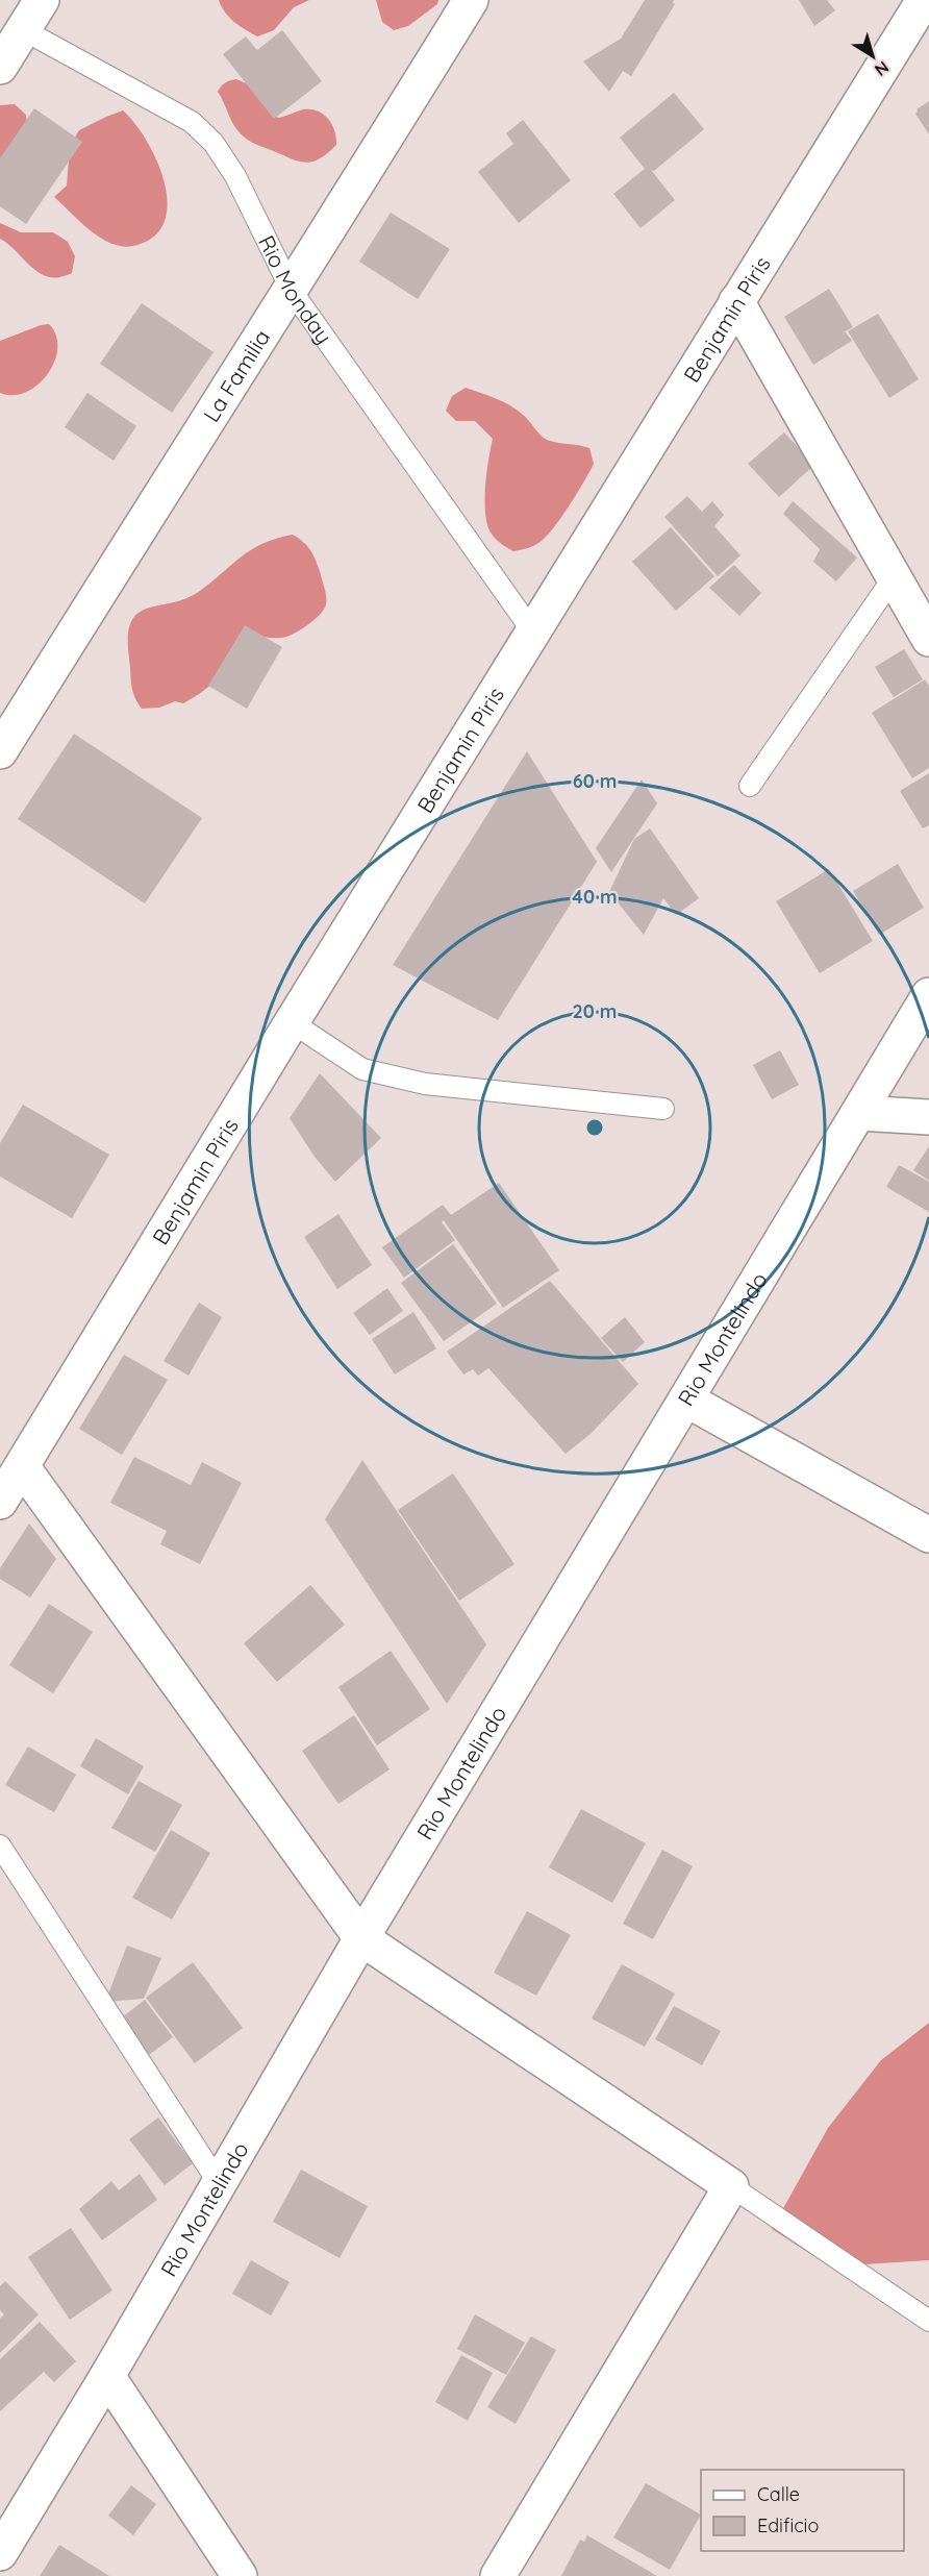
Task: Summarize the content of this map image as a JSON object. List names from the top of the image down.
{
  "streets": {
    "street": ["Benjamin Piris", "La Familia", "Rio Montelindo"],
    "lane": ["Rio Monday"]
  },
  "crossings": [
    ["Rio Monday", "Benjamin Piris"],
    ["Rio Monday", "La Familia"]
  ],
  "legend": ["Calle", "Edificio"],
  "north": "bottom right",
  "rings": ["60 m", "40 m", "20 m"]
}
